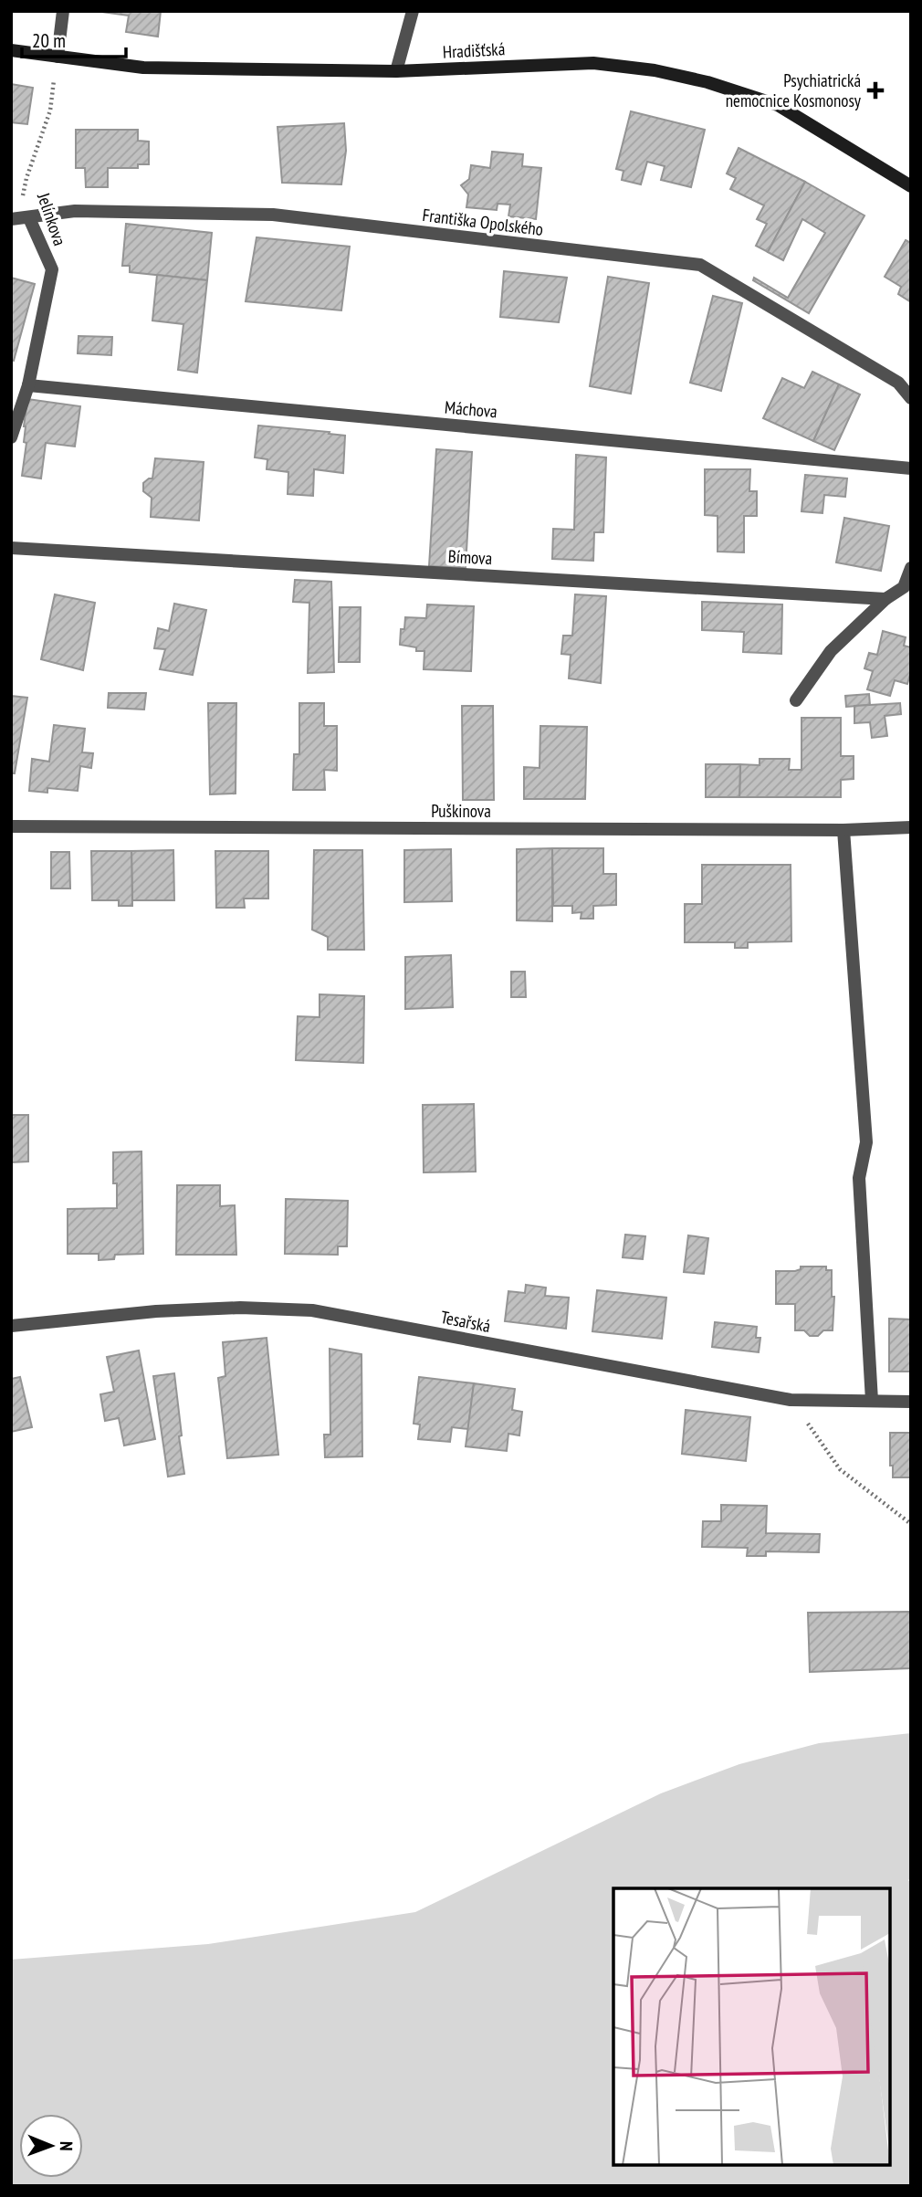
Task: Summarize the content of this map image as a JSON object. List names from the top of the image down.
{
  "streets": {
    "main road": ["Hradišťská"],
    "street": [
      "Jelínkova",
      "Františka Opolského",
      "Máchova",
      "Bímova",
      "Puškinova",
      "Tesařská"
    ]
  },
  "crossings": [
    ["Hradišťská", "Jelínkova"],
    ["Jelínkova", "Františka Opolského"],
    ["Jelínkova", "Máchova"]
  ],
  "places": {
    "health": ["Psychiatrická nemocnice Kosmonosy"]
  },
  "scale_bar": "20 m",
  "north": "right"
}
